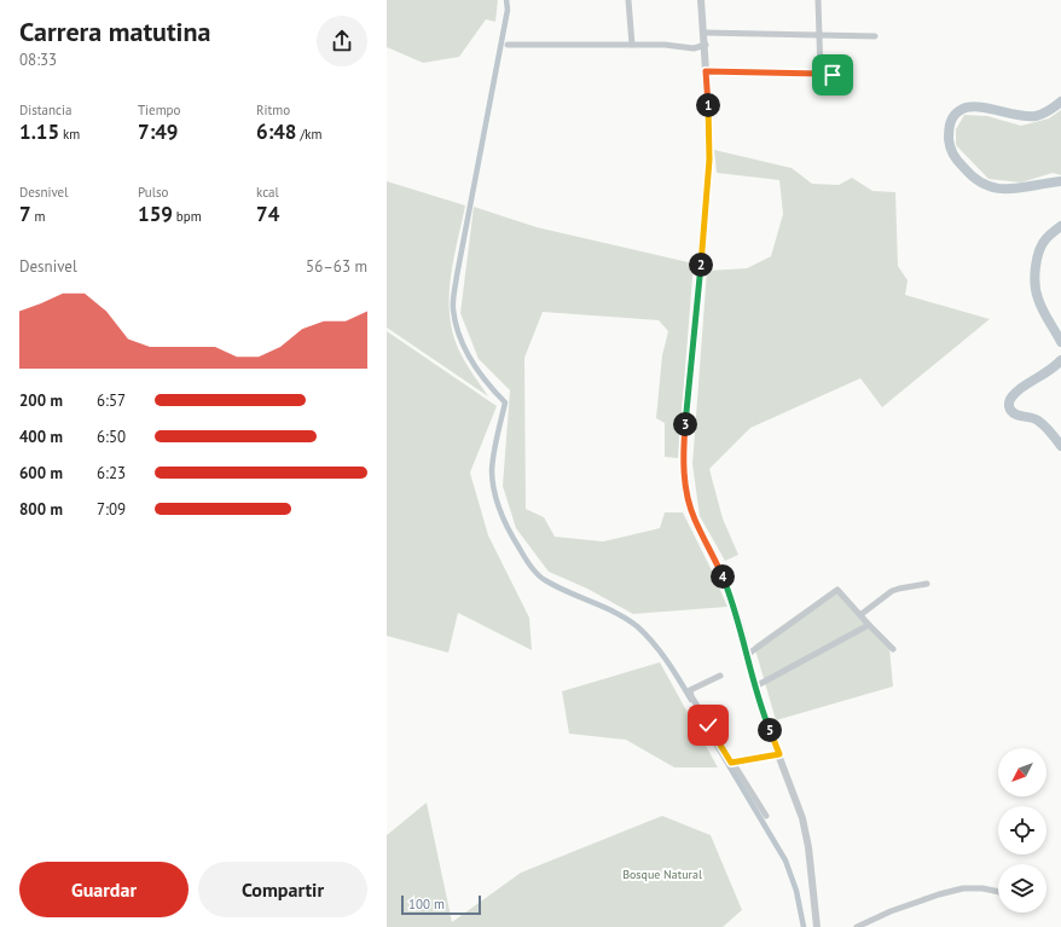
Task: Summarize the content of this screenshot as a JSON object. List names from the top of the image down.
{
  "parks": ["Bosque Natural"],
  "scale_bar": "100 m",
  "north": "bottom left",
  "page": {
    "heading": ["Carrera matutina", "08:33"],
    "stats": [
      ["Distancia", "1.15 km"],
      ["Tiempo", "7:49"],
      ["Ritmo", "6:48 /km"],
      ["Desnivel", "7 m"],
      ["Pulso", "159 bpm"],
      ["kcal", "74"]
    ],
    "pins": [
      "1",
      "2",
      "3",
      "4",
      "5"
    ],
    "chart": ["Desnivel", "56–63 m"],
    "list": [
      {
        "name": "200 m",
        "note": "6:57"
      },
      {
        "name": "400 m",
        "note": "6:50"
      },
      {
        "name": "600 m",
        "note": "6:23"
      },
      {
        "name": "800 m",
        "note": "7:09"
      }
    ],
    "buttons": ["Guardar", "Compartir"],
    "scale": "100 m"
  }
}
